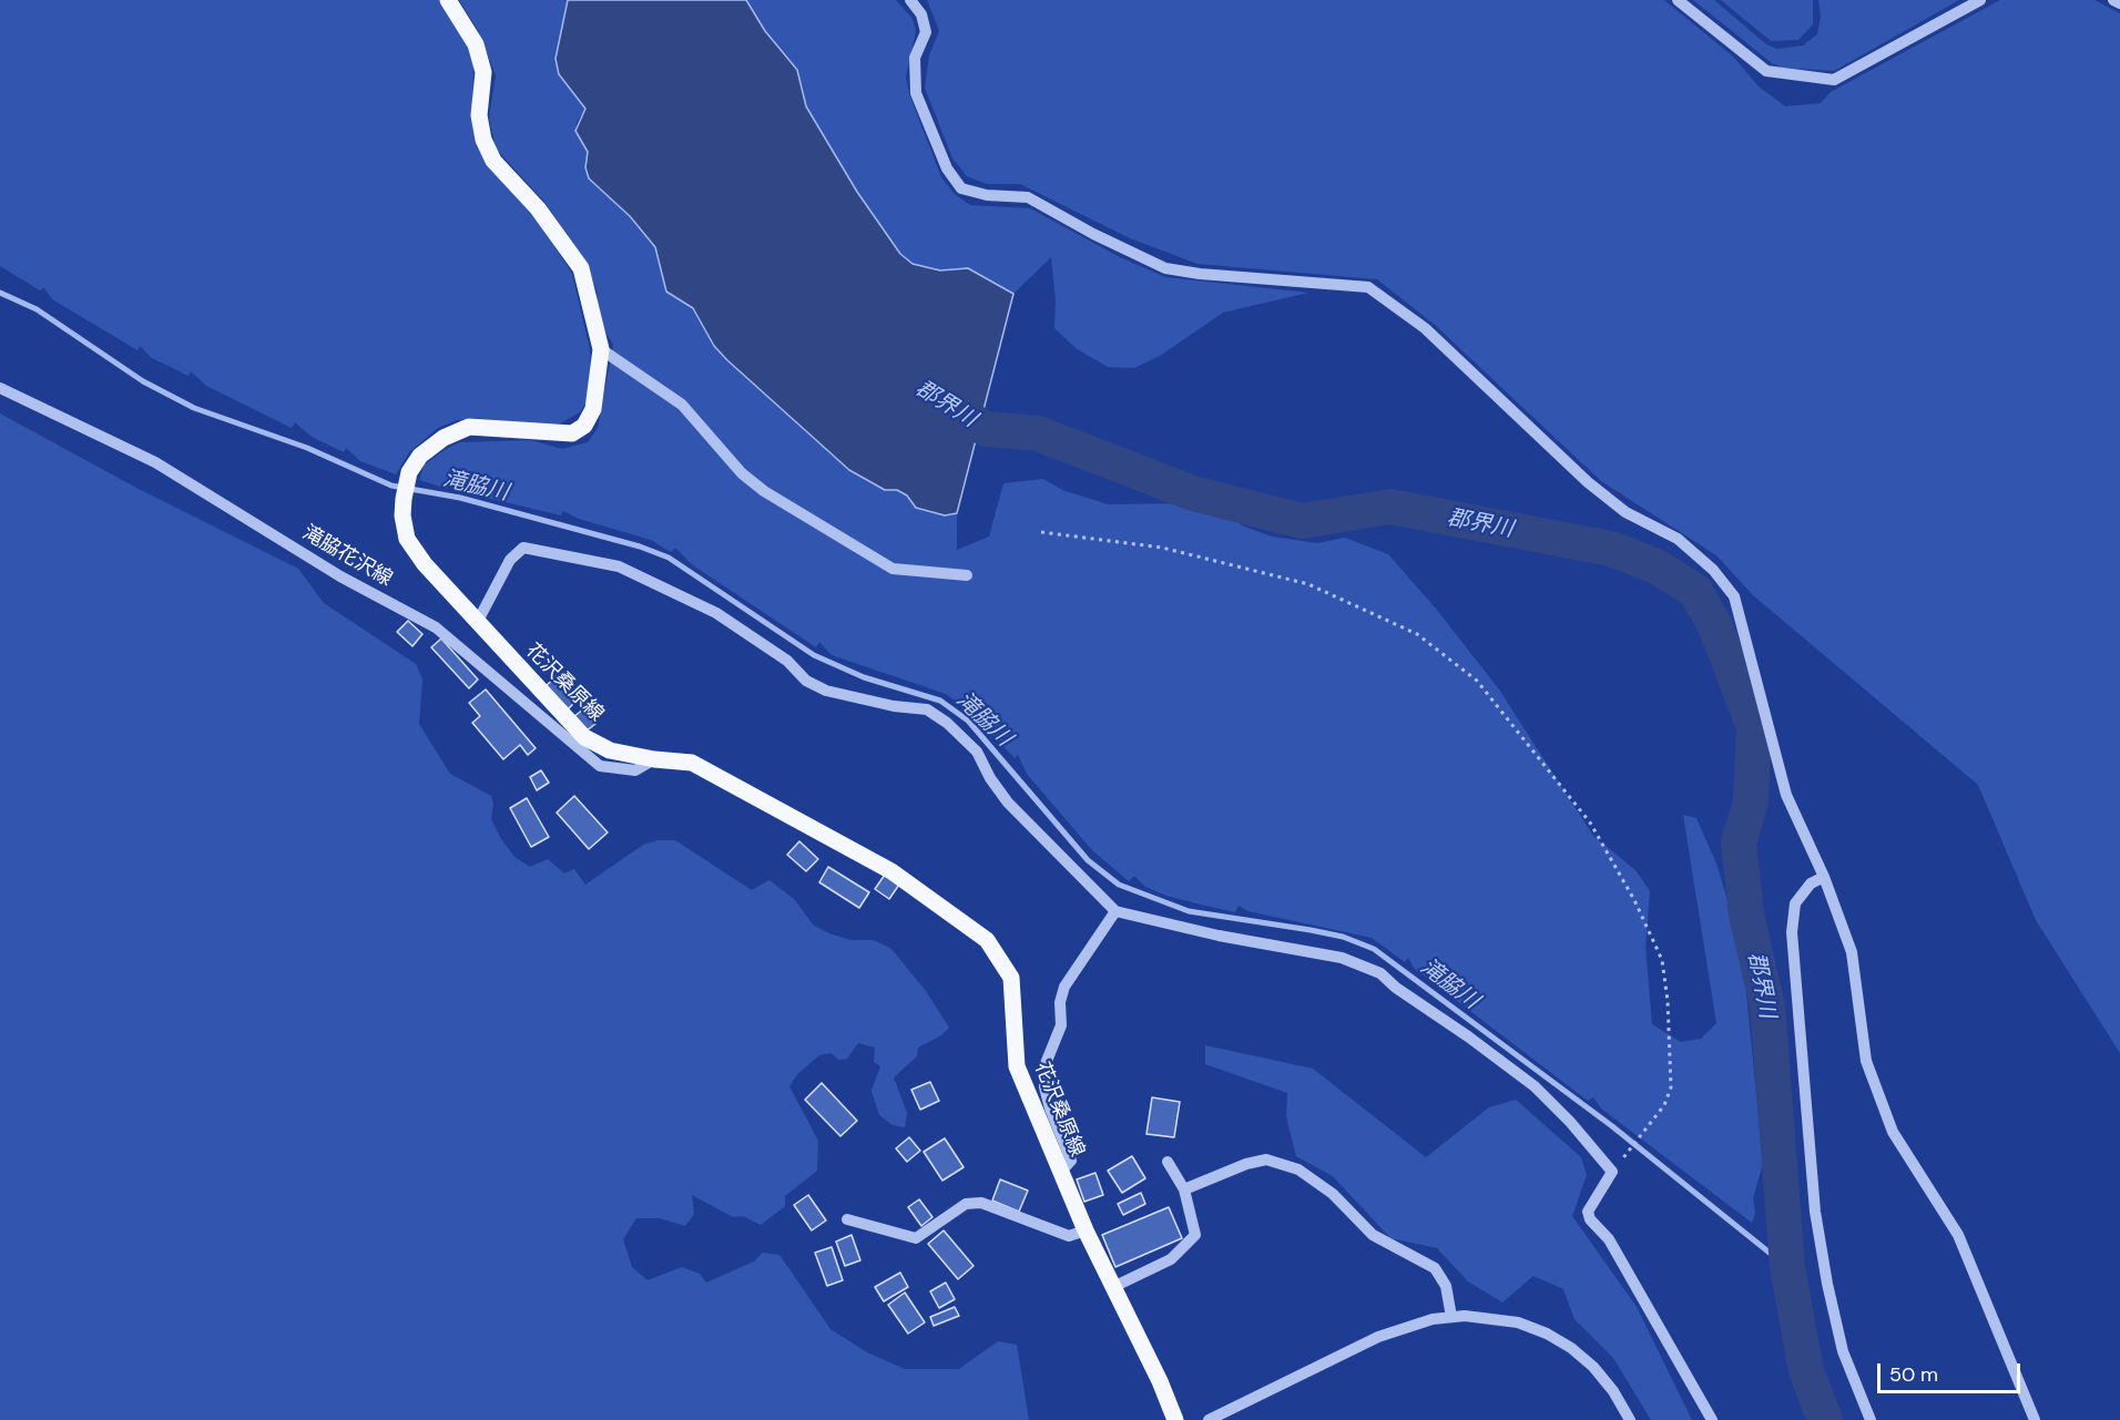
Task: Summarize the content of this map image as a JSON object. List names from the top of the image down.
{
  "streets": {
    "main road": ["花沢桑原線"],
    "street": ["滝脇花沢線"]
  },
  "crossings": [
    ["滝脇花沢線", "花沢桑原線"]
  ],
  "water": ["郡界川", "滝脇川"],
  "scale_bar": "50 m"
}
